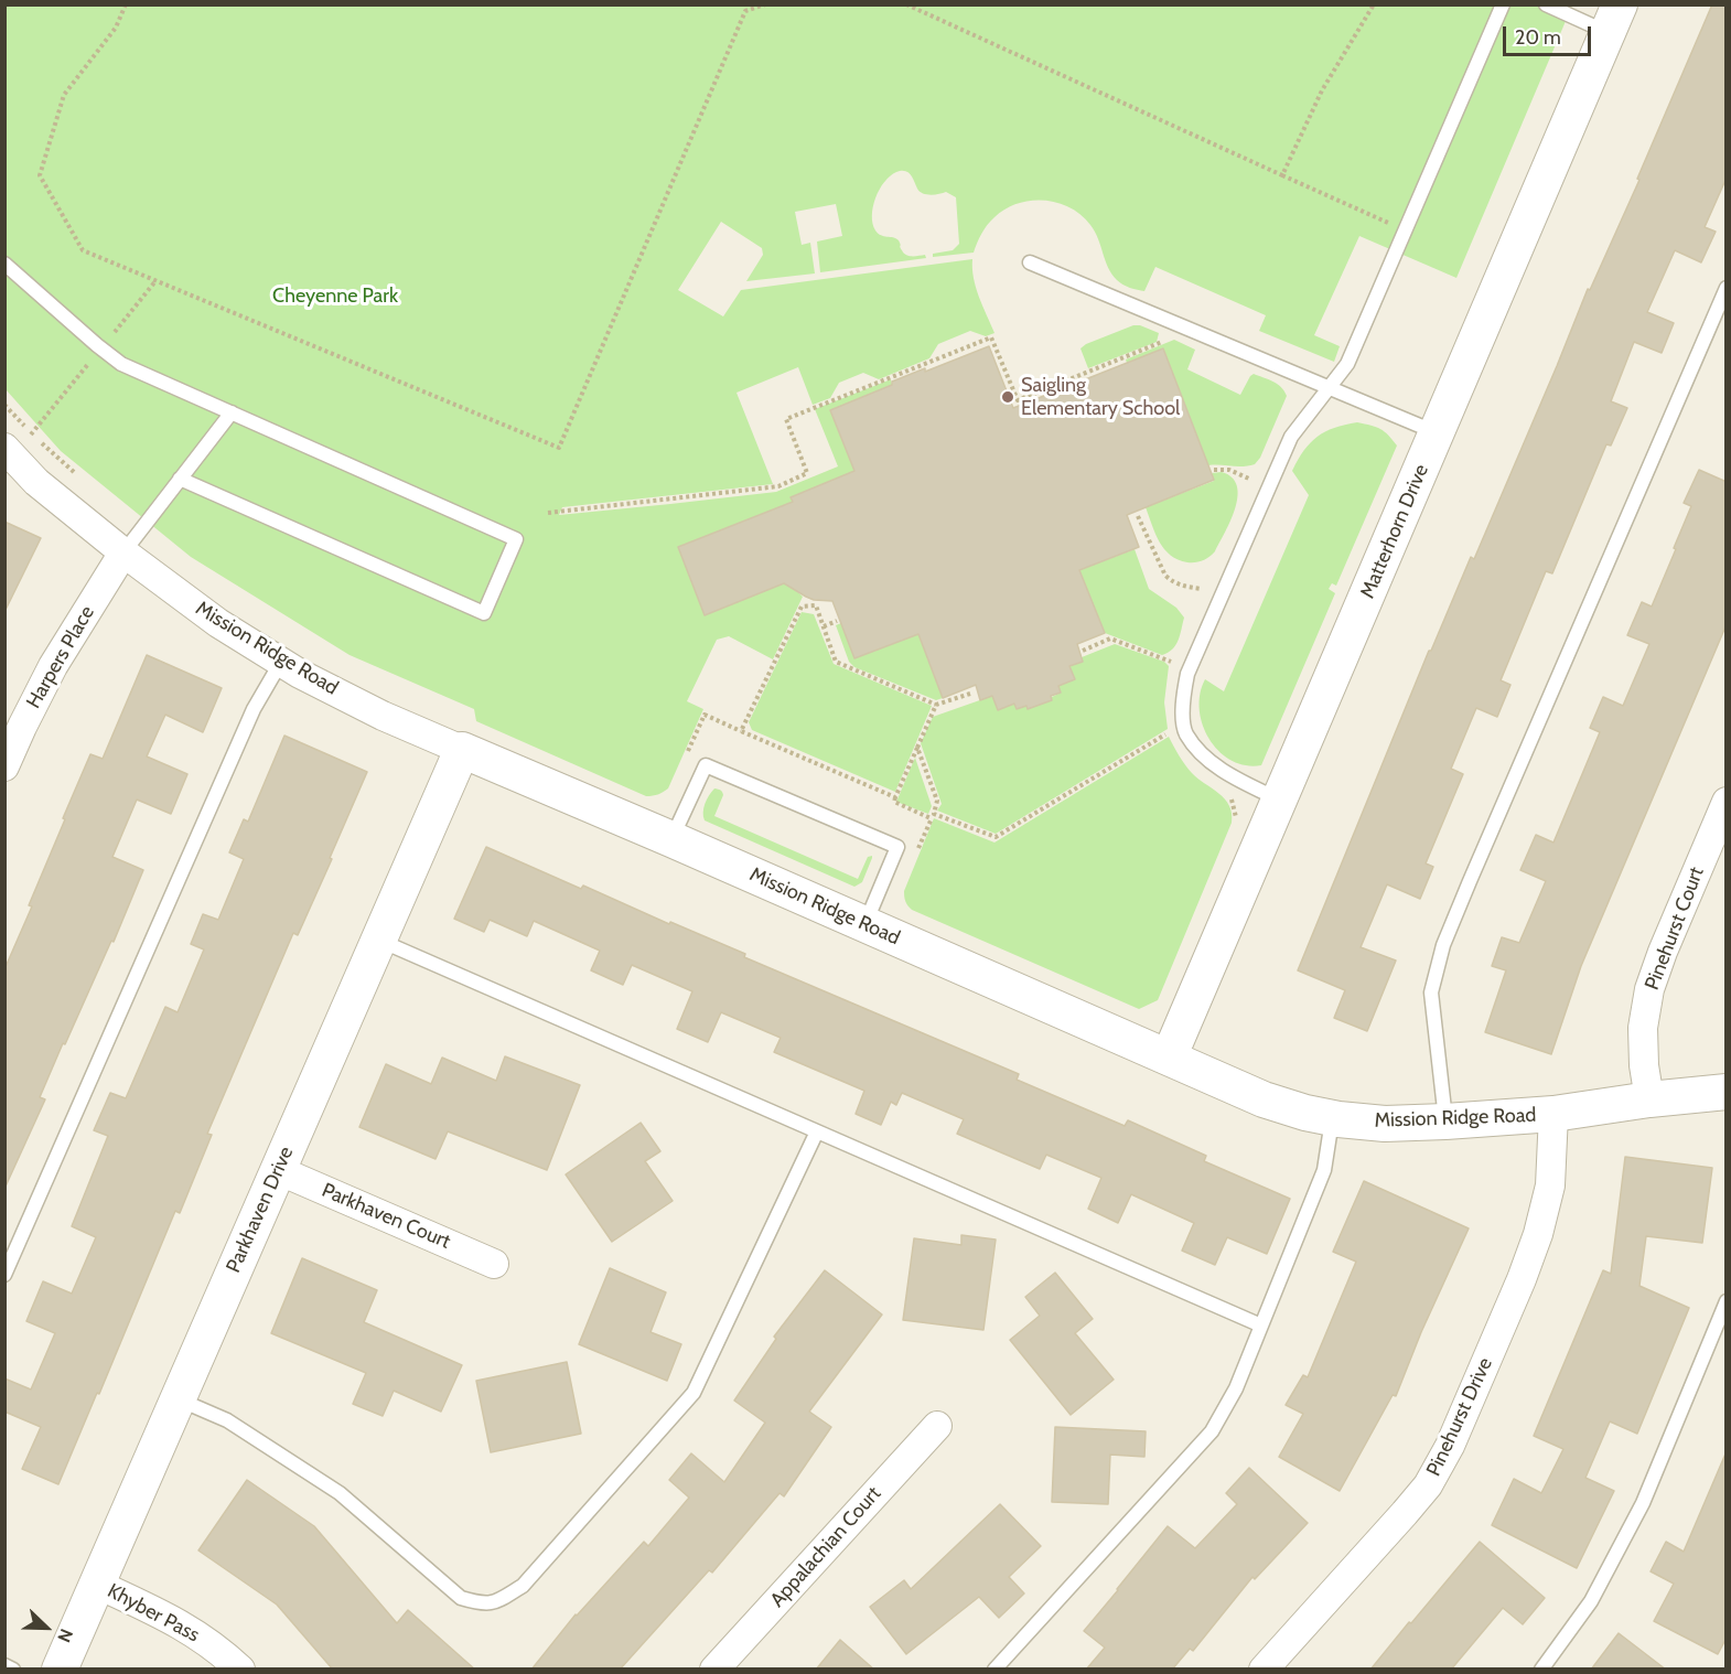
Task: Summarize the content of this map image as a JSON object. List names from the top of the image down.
{
  "streets": {
    "street": [
      "Matterhorn Drive",
      "Mission Ridge Road",
      "Harpers Place",
      "Pinehurst Court",
      "Parkhaven Drive",
      "Parkhaven Court",
      "Pinehurst Drive",
      "Appalachian Court",
      "Khyber Pass"
    ]
  },
  "crossings": [
    ["Matterhorn Drive", "Mission Ridge Road"],
    ["Mission Ridge Road", "Harpers Place"],
    ["Mission Ridge Road", "Pinehurst Court"],
    ["Mission Ridge Road", "Parkhaven Drive"],
    ["Mission Ridge Road", "Pinehurst Drive"],
    ["Parkhaven Drive", "Parkhaven Court"],
    ["Parkhaven Drive", "Khyber Pass"]
  ],
  "parks": ["Cheyenne Park"],
  "places": ["Saigling Elementary School"],
  "scale_bar": "20 m",
  "north": "bottom right"
}
